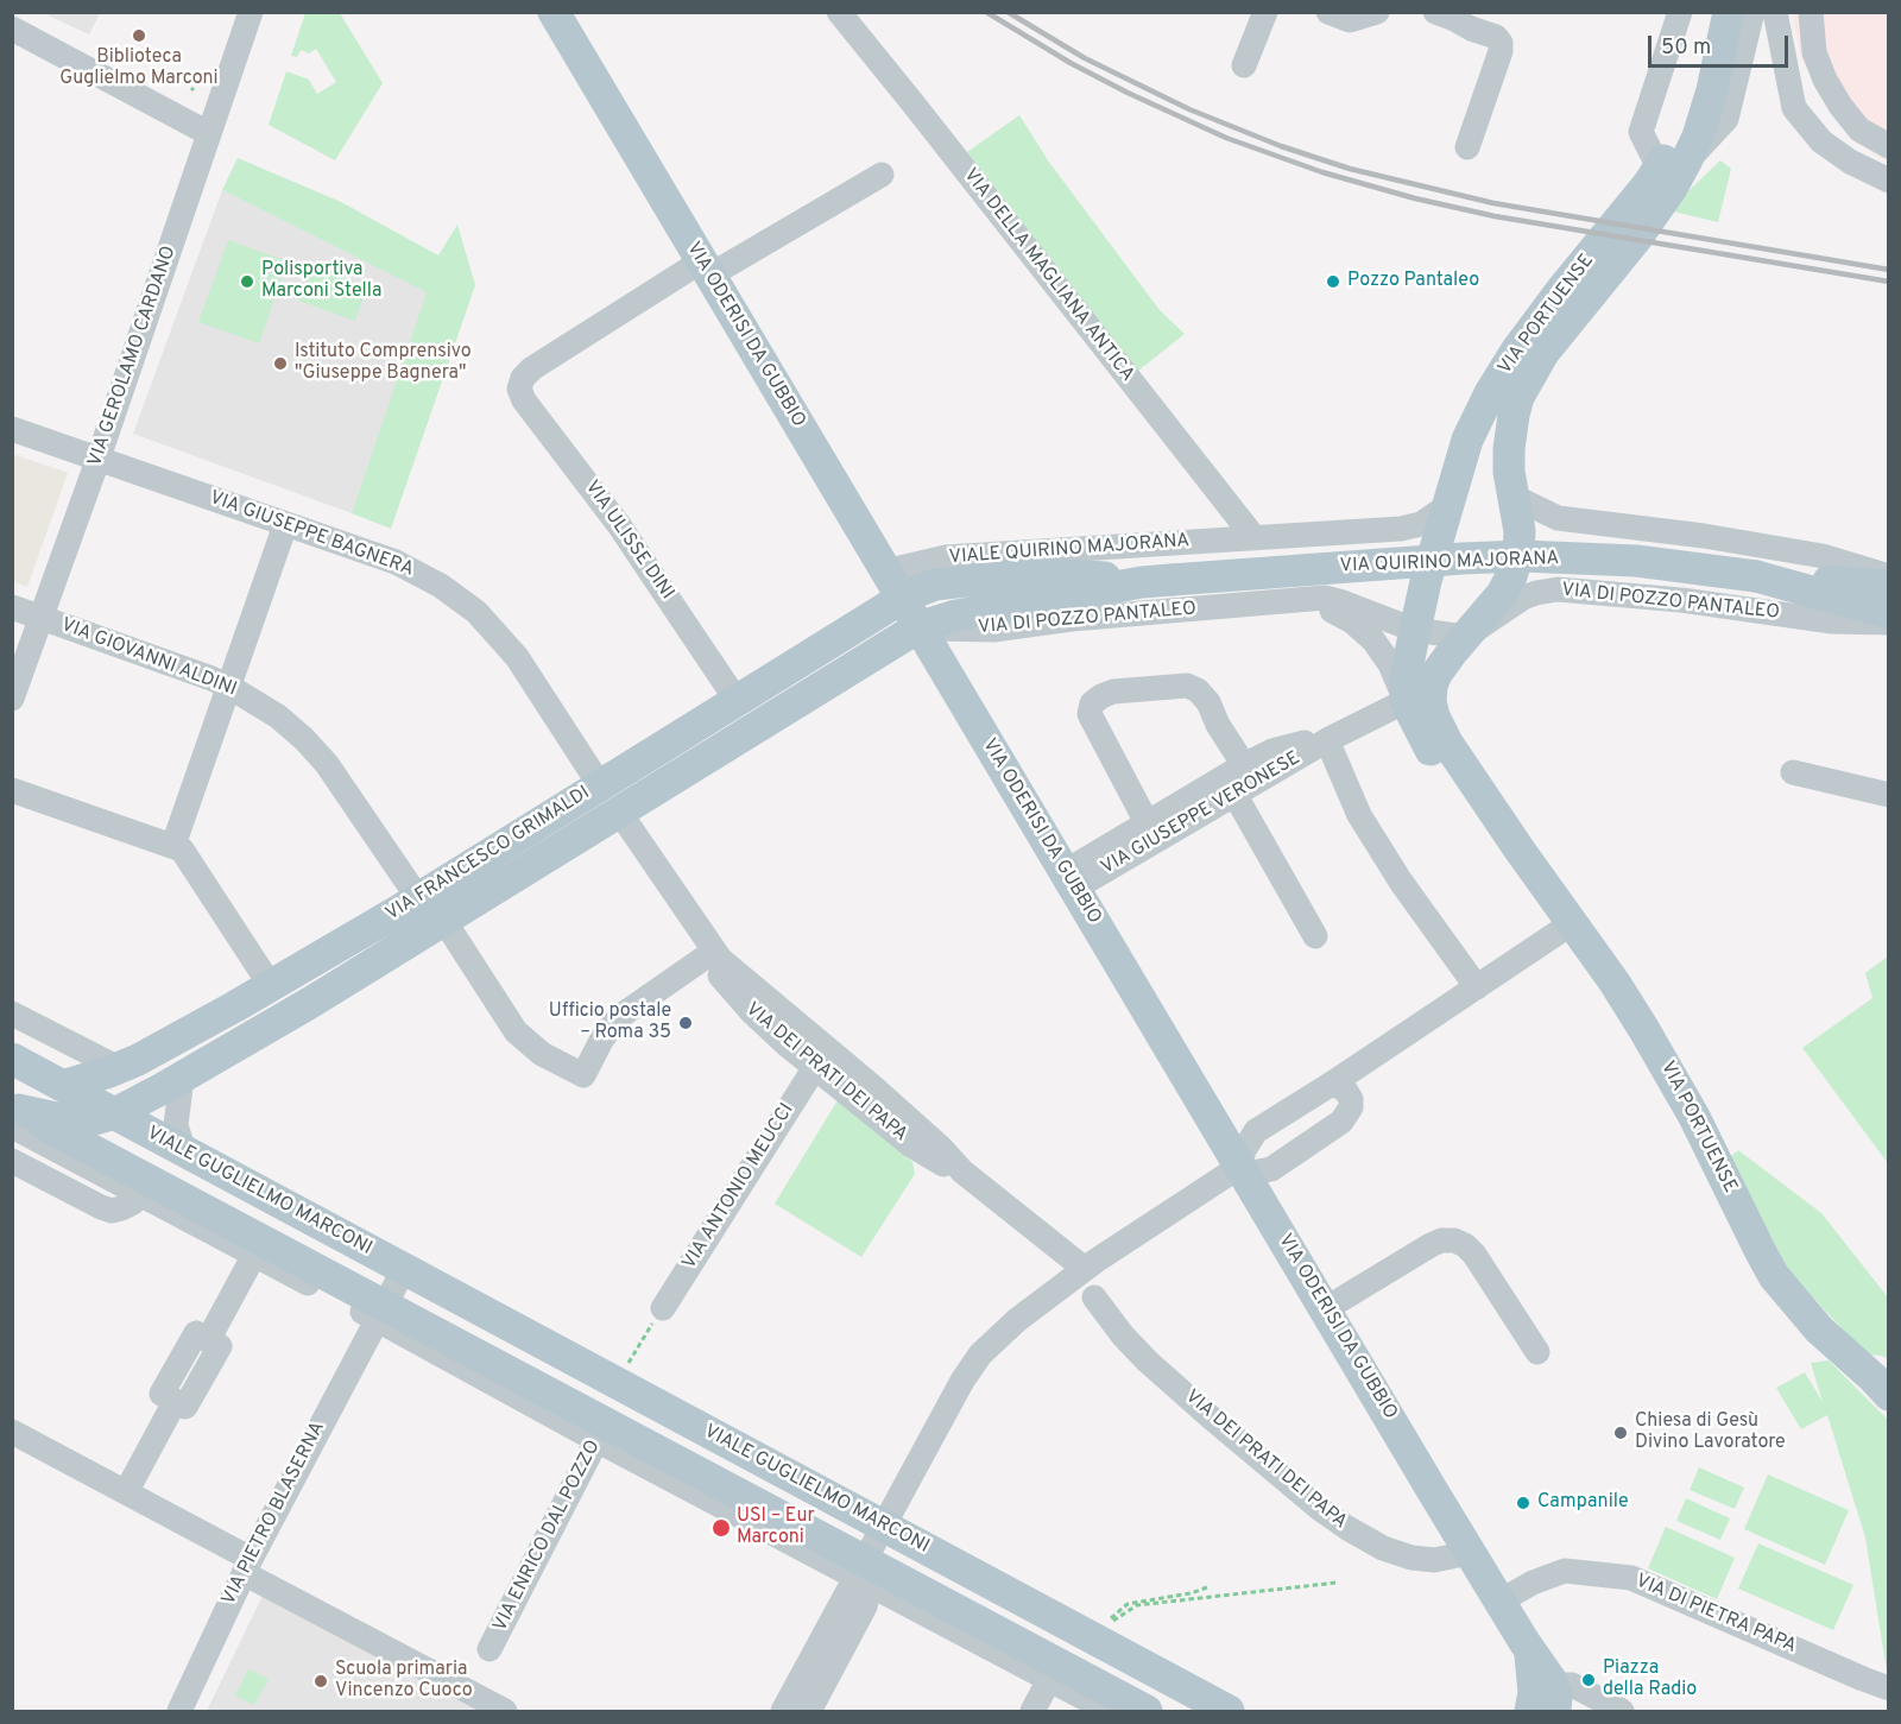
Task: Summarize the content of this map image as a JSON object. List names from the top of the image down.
{
  "streets": {
    "main road": [
      "VIA PORTUENSE",
      "VIA ODERISI DA GUBBIO",
      "VIA QUIRINO MAJORANA",
      "VIA FRANCESCO GRIMALDI",
      "VIALE GUGLIELMO MARCONI"
    ],
    "street": [
      "VIA DELLA MAGLIANA ANTICA",
      "VIA GEROLAMO CARDANO",
      "VIA GIUSEPPE BAGNERA",
      "VIA ULISSE DINI",
      "VIALE QUIRINO MAJORANA",
      "VIA DI POZZO PANTALEO",
      "VIA GIOVANNI ALDINI",
      "VIA GIUSEPPE VERONESE",
      "VIA DEI PRATI DEI PAPA",
      "VIA ANTONIO MEUCCI",
      "VIA PIETRO BLASERNA",
      "VIA ENRICO DAL POZZO",
      "VIA DI PIETRA PAPA"
    ]
  },
  "crossings": [
    ["VIA DELLA MAGLIANA ANTICA", "VIALE QUIRINO MAJORANA"],
    ["VIA DELLA MAGLIANA ANTICA", "VIA QUIRINO MAJORANA"],
    ["VIA PORTUENSE", "VIA QUIRINO MAJORANA"],
    ["VIA PORTUENSE", "VIA DI POZZO PANTALEO"],
    ["VIA PORTUENSE", "VIA GIUSEPPE VERONESE"],
    ["VIA ODERISI DA GUBBIO", "VIA ULISSE DINI"],
    ["VIA ODERISI DA GUBBIO", "VIALE QUIRINO MAJORANA"],
    ["VIA ODERISI DA GUBBIO", "VIA QUIRINO MAJORANA"],
    ["VIA ODERISI DA GUBBIO", "VIA DI POZZO PANTALEO"],
    ["VIA ODERISI DA GUBBIO", "VIA GIUSEPPE VERONESE"],
    ["VIA ODERISI DA GUBBIO", "VIA FRANCESCO GRIMALDI"],
    ["VIA ODERISI DA GUBBIO", "VIA DEI PRATI DEI PAPA"],
    ["VIA ODERISI DA GUBBIO", "VIA DI PIETRA PAPA"],
    ["VIA GEROLAMO CARDANO", "VIA GIUSEPPE BAGNERA"],
    ["VIA GEROLAMO CARDANO", "VIA GIOVANNI ALDINI"],
    ["VIA GIUSEPPE BAGNERA", "VIA FRANCESCO GRIMALDI"],
    ["VIA ULISSE DINI", "VIA FRANCESCO GRIMALDI"],
    ["VIALE QUIRINO MAJORANA", "VIA QUIRINO MAJORANA"],
    ["VIA QUIRINO MAJORANA", "VIA DI POZZO PANTALEO"],
    ["VIA QUIRINO MAJORANA", "VIA FRANCESCO GRIMALDI"],
    ["VIA DI POZZO PANTALEO", "VIA GIUSEPPE VERONESE"],
    ["VIA DI POZZO PANTALEO", "VIA FRANCESCO GRIMALDI"],
    ["VIA GIOVANNI ALDINI", "VIA FRANCESCO GRIMALDI"],
    ["VIA FRANCESCO GRIMALDI", "VIA DEI PRATI DEI PAPA"],
    ["VIA FRANCESCO GRIMALDI", "VIALE GUGLIELMO MARCONI"],
    ["VIA DEI PRATI DEI PAPA", "VIA ANTONIO MEUCCI"],
    ["VIALE GUGLIELMO MARCONI", "VIA PIETRO BLASERNA"],
    ["VIALE GUGLIELMO MARCONI", "VIA ENRICO DAL POZZO"]
  ],
  "places": [
    "Biblioteca Guglielmo Marconi",
    "Polisportiva Marconi Stella",
    "Pozzo Pantaleo",
    "Istituto Comprensivo \"Giuseppe Bagnera\"",
    "Ufficio postale – Roma 35",
    "Chiesa di Gesù Divino Lavoratore",
    "Campanile",
    "USI – Eur Marconi",
    "Piazza della Radio",
    "Scuola primaria Vincenzo Cuoco"
  ],
  "scale_bar": "50 m"
}
